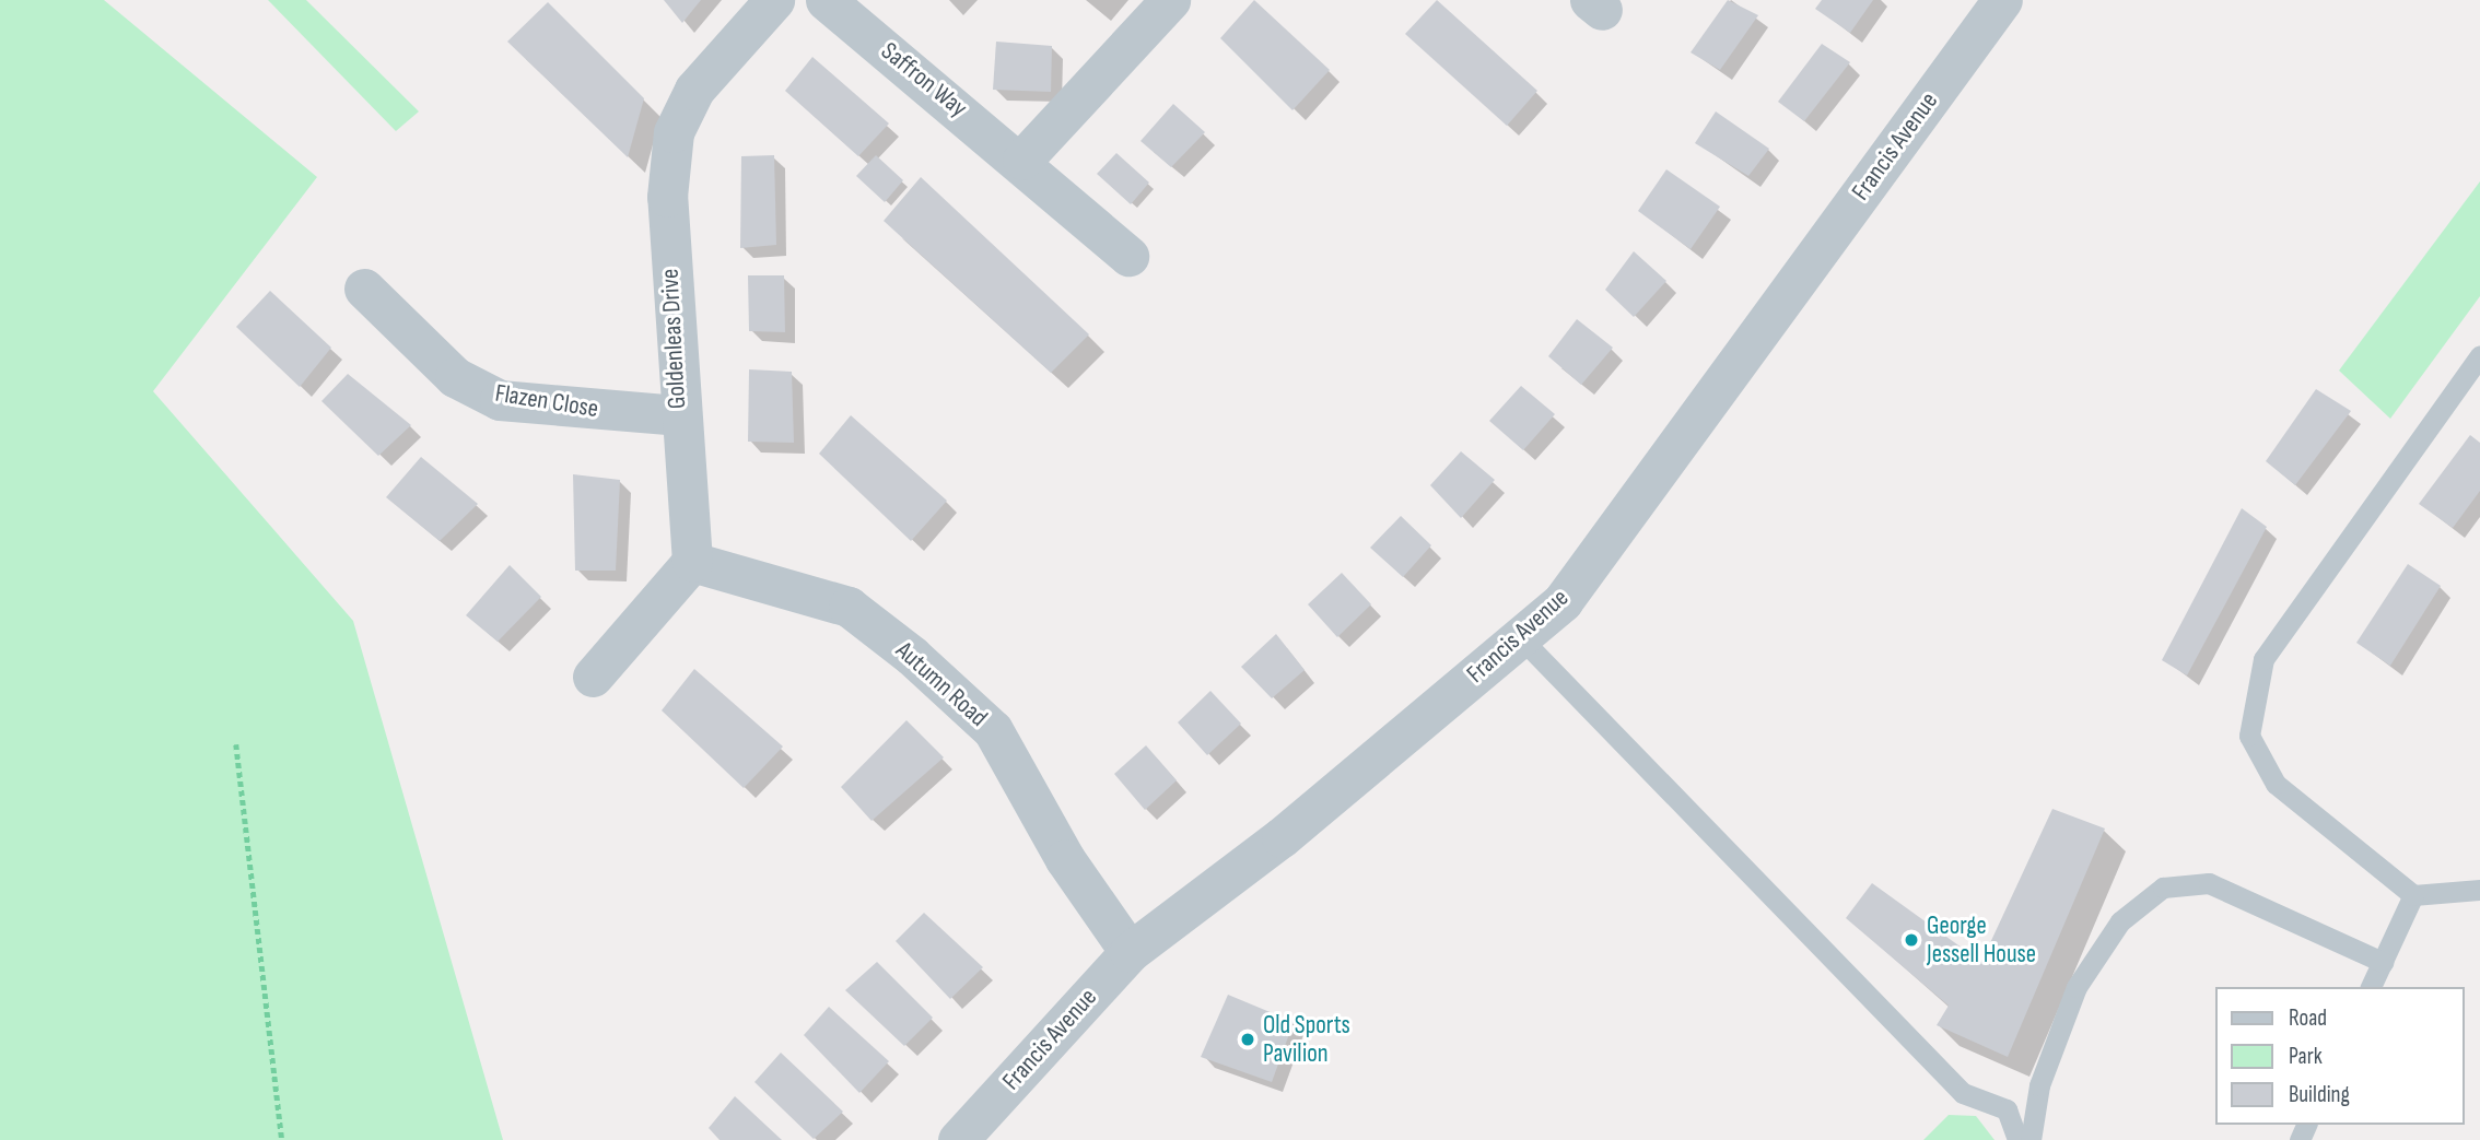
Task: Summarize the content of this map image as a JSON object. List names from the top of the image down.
{
  "streets": {
    "street": [
      "Saffron Way",
      "Francis Avenue",
      "Goldenleas Drive",
      "Flazen Close",
      "Autumn Road"
    ]
  },
  "crossings": [
    ["Francis Avenue", "Autumn Road"],
    ["Goldenleas Drive", "Flazen Close"],
    ["Goldenleas Drive", "Autumn Road"]
  ],
  "places": ["George Jessell House", "Old Sports Pavilion"],
  "legend": ["Road", "Park", "Building"]
}
